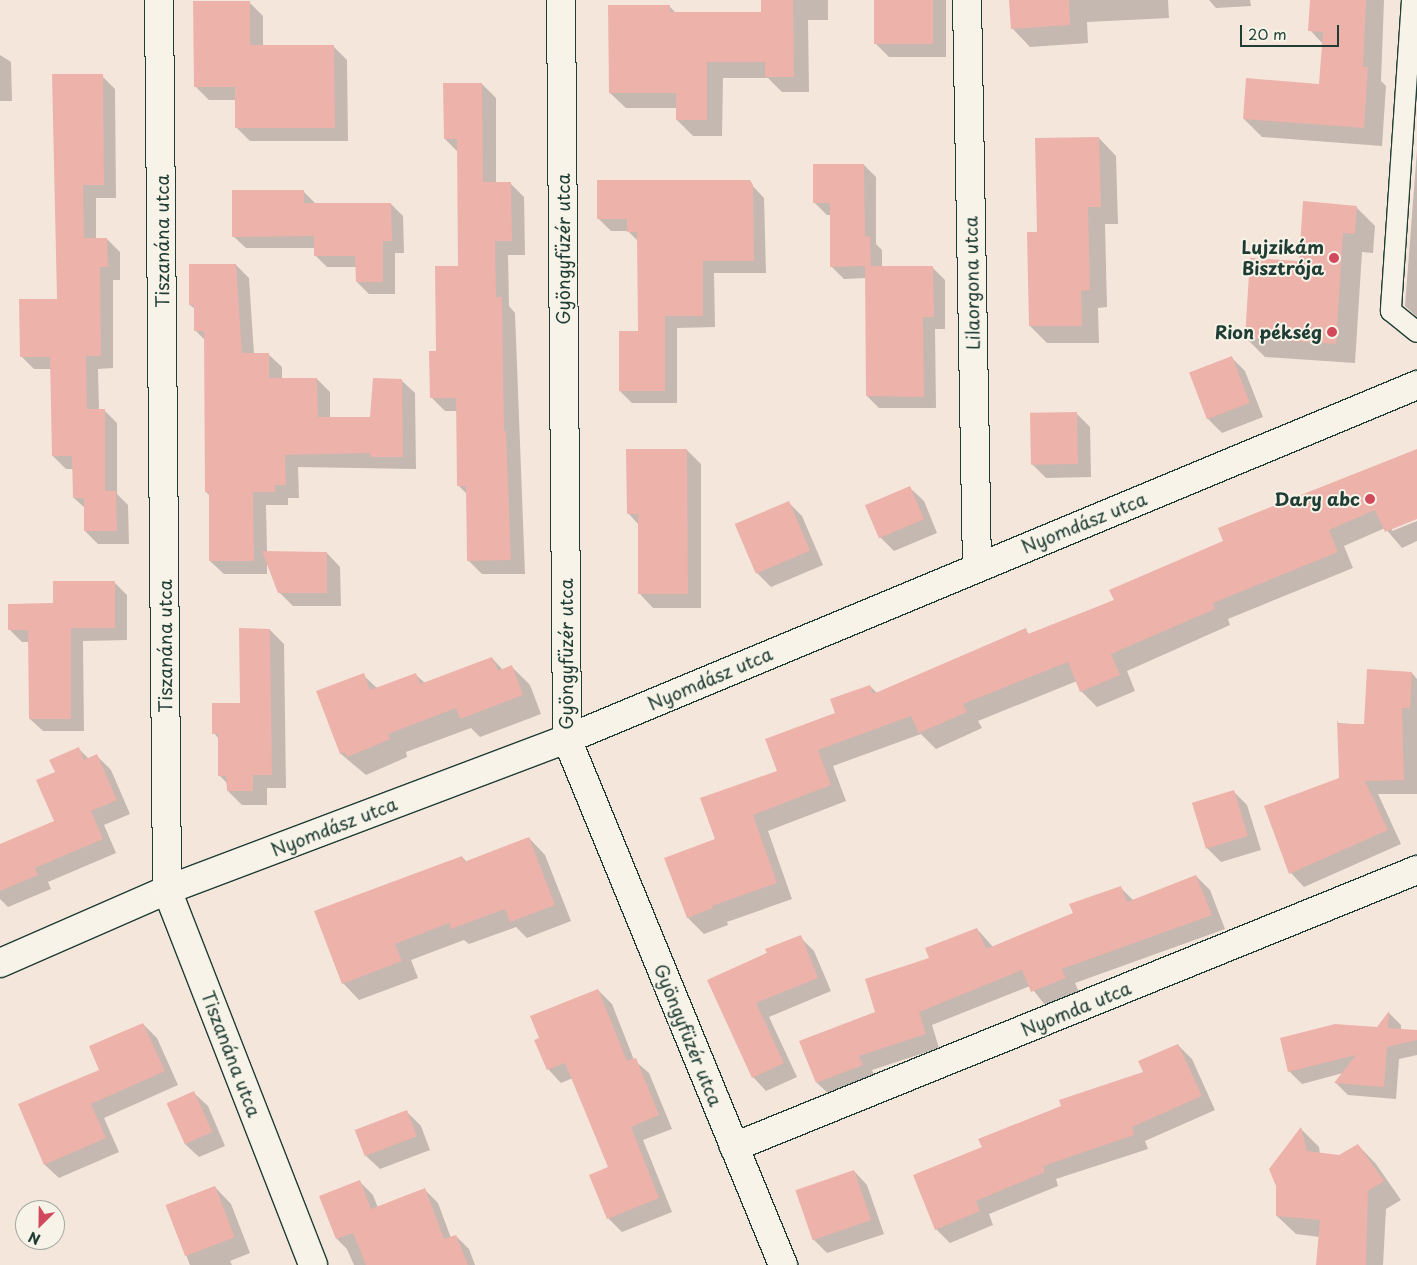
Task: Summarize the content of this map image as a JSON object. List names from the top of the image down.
{
  "streets": {
    "street": [
      "Tiszanána utca",
      "Gyöngyfüzér utca",
      "Lilaorgona utca",
      "Nyomdász utca",
      "Nyomda utca"
    ]
  },
  "crossings": [
    ["Tiszanána utca", "Nyomdász utca"],
    ["Gyöngyfüzér utca", "Nyomdász utca"],
    ["Gyöngyfüzér utca", "Nyomda utca"],
    ["Lilaorgona utca", "Nyomdász utca"]
  ],
  "places": ["Lujzikám Bisztrója", "Rion pékség", "Dary abc"],
  "scale_bar": "20 m",
  "north": "bottom left"
}
